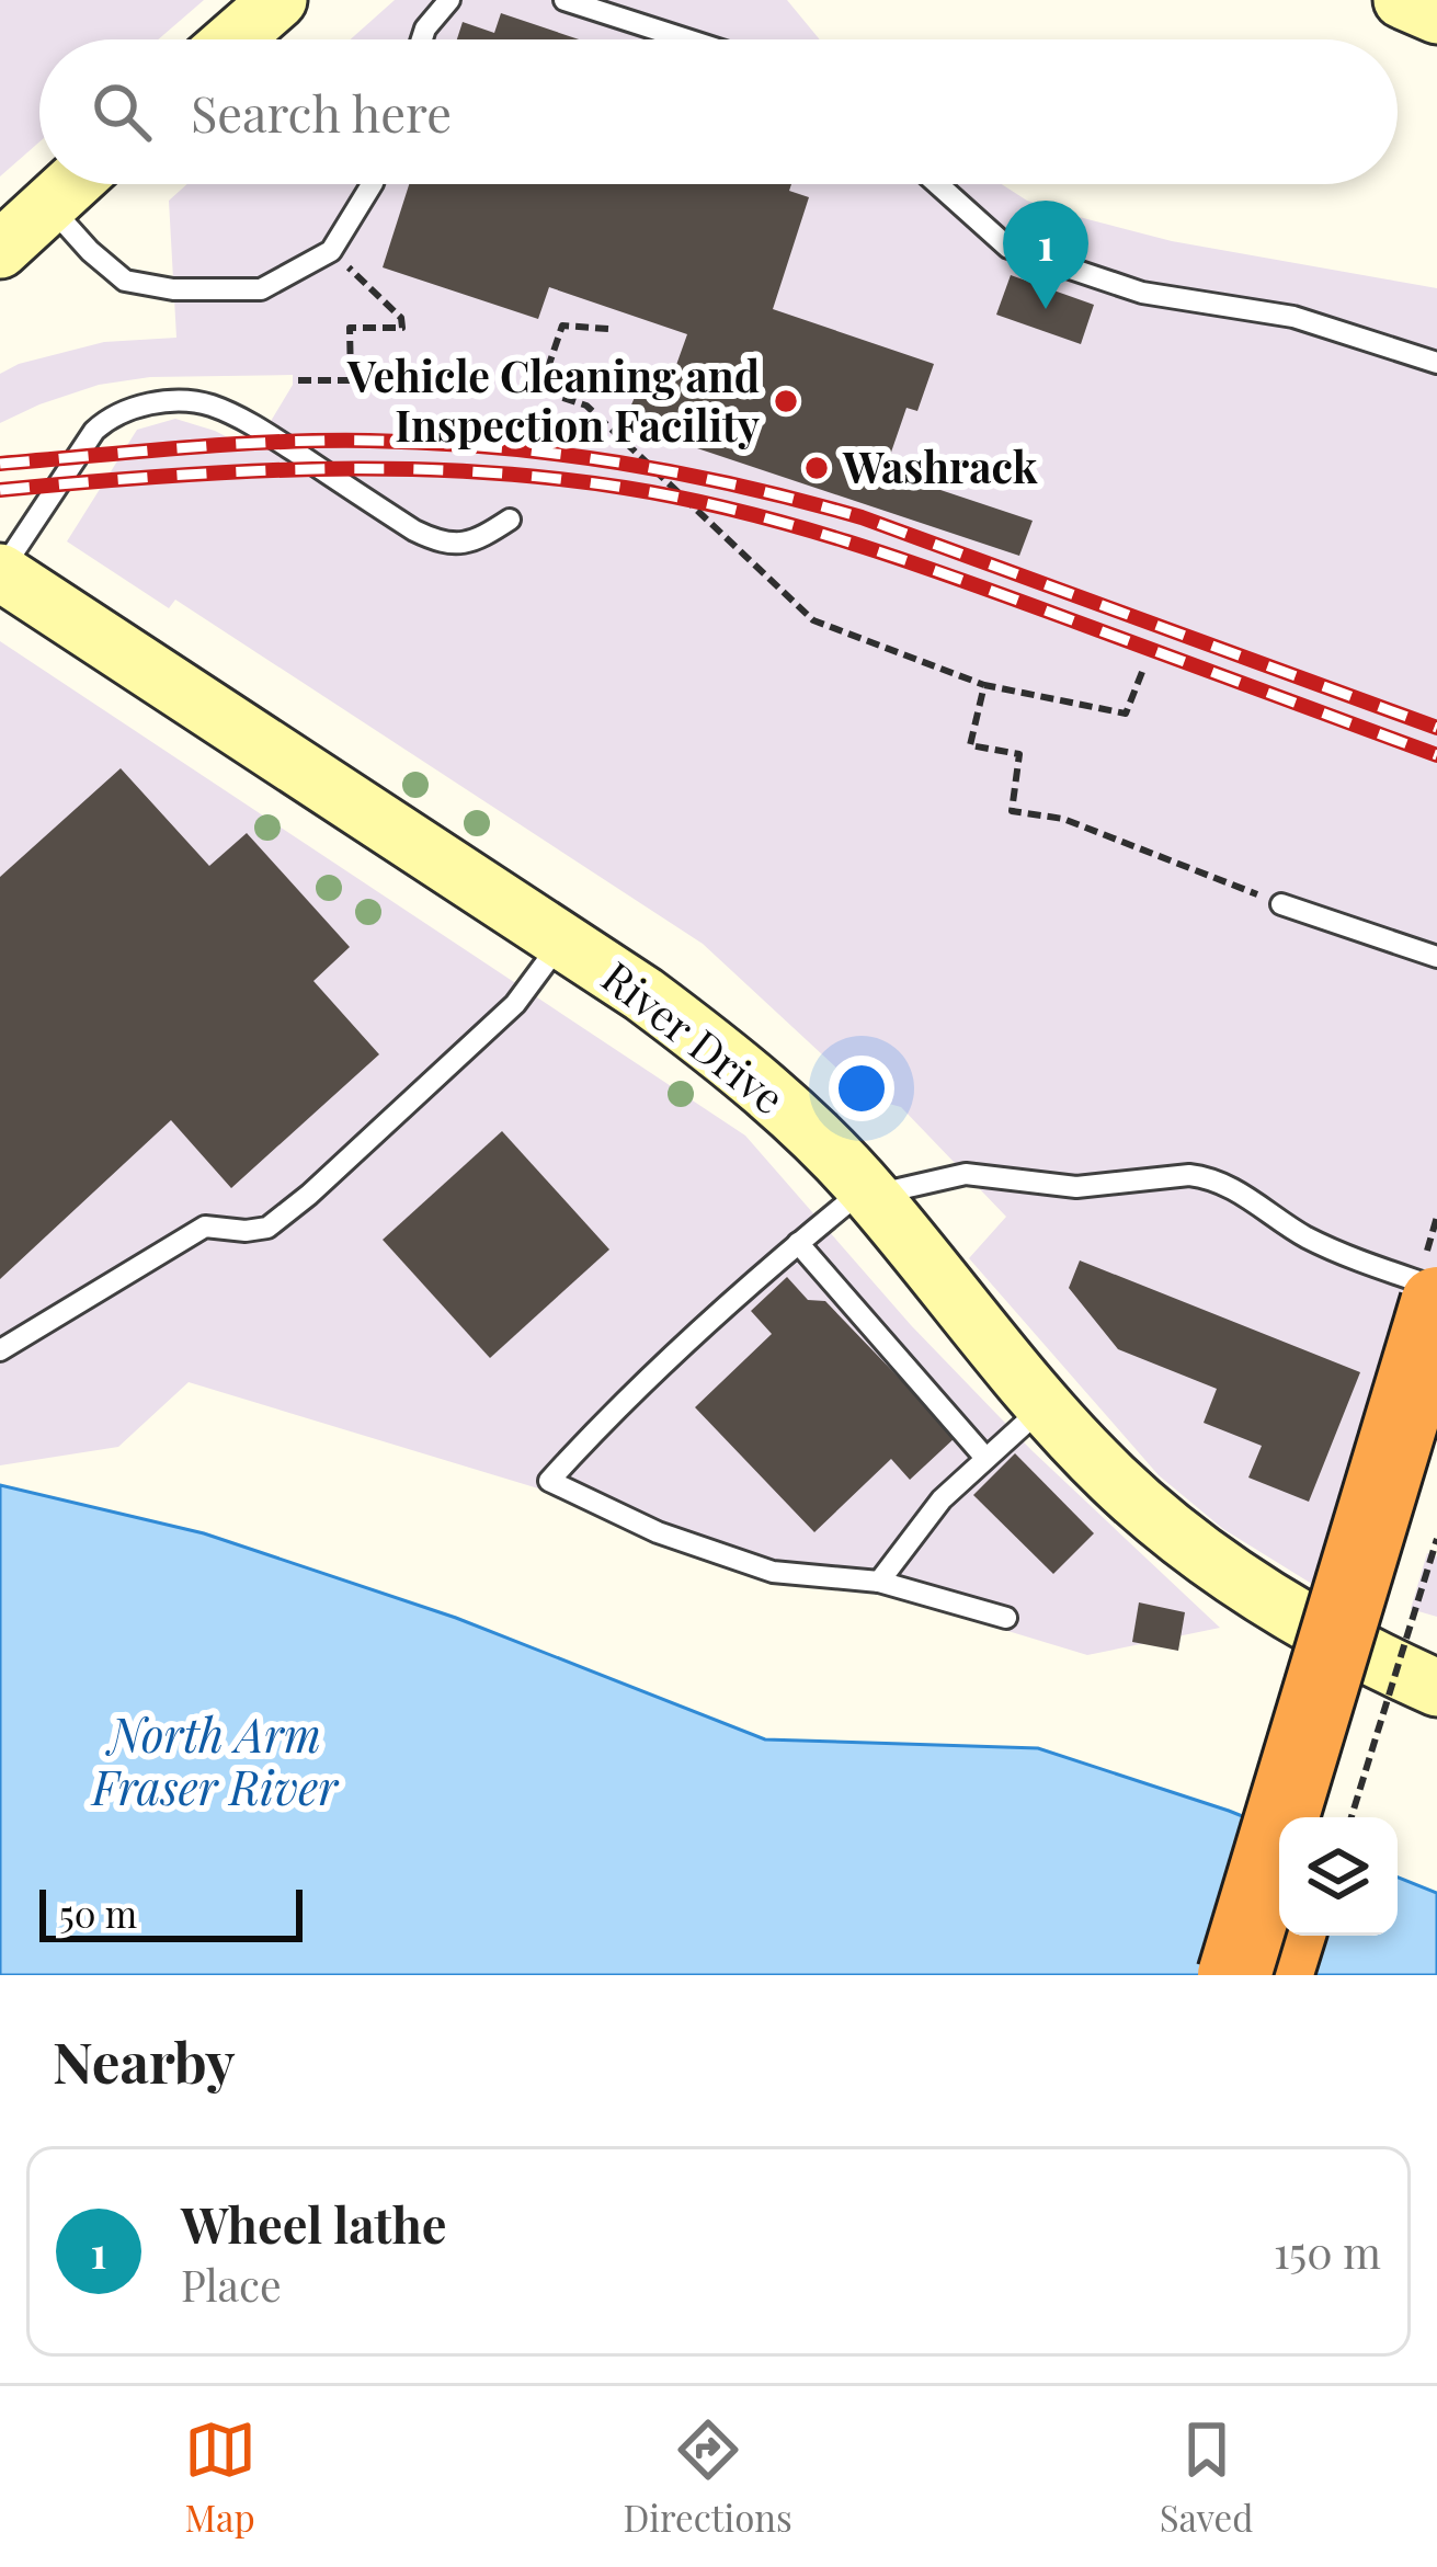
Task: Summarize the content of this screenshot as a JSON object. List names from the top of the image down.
{
  "streets": {
    "street": ["River Drive"]
  },
  "water": ["North Arm Fraser River"],
  "places": ["Vehicle Cleaning and Inspection Facility", "Washrack"],
  "scale_bar": "50 m",
  "page": {
    "search": "Search here",
    "pins": "1",
    "scale": "50 m",
    "heading": "Nearby",
    "list": [
      {
        "mark": "1",
        "name": "Wheel lathe",
        "note": "Place",
        "value": "150 m"
      }
    ],
    "nav": ["Map", "Directions", "Saved"]
  }
}
